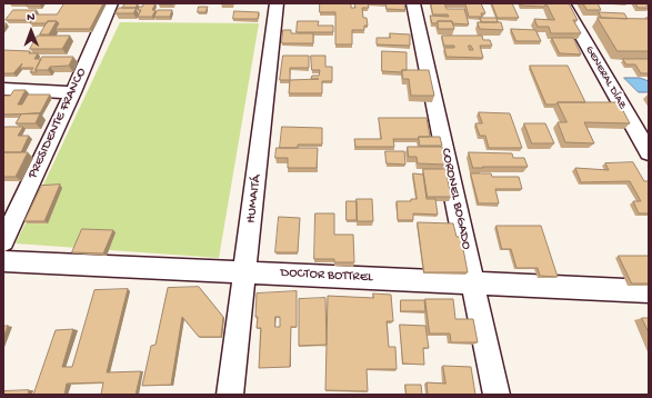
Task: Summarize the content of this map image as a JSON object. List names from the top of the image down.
{
  "streets": {
    "street": [
      "GENERAL DÍAZ",
      "PRESIDENTE FRANCO",
      "HUMAITÁ",
      "CORONEL BOGADO",
      "DOCTOR BOTTREL"
    ]
  },
  "crossings": [
    ["HUMAITÁ", "DOCTOR BOTTREL"],
    ["CORONEL BOGADO", "DOCTOR BOTTREL"]
  ],
  "north": "top"
}
